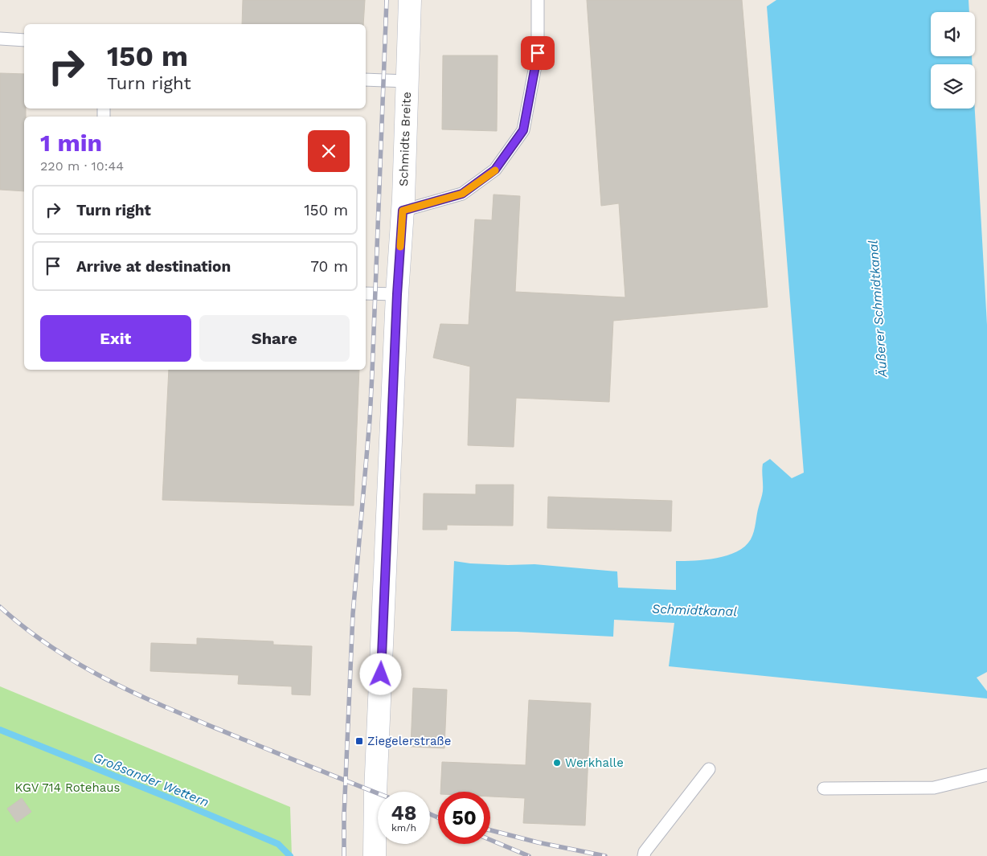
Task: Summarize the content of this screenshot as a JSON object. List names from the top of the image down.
{
  "streets": {
    "main road": ["Schmidts Breite"]
  },
  "water": ["Äußerer Schmidtkanal", "Schmidtkanal", "Großsander Wettern"],
  "parks": ["KGV 714 Rotehaus"],
  "places": {
    "transit": ["Ziegelerstraße"],
    "other": ["Werkhalle"]
  },
  "page": {
    "turn": ["150 m", "Turn right"],
    "heading": ["1 min", "220 m · 10:44"],
    "list": [
      {
        "name": "Turn right",
        "value": "150 m"
      },
      {
        "name": "Arrive at destination",
        "value": "70 m"
      }
    ],
    "buttons": ["Exit", "Share"],
    "speed": "48 km/h",
    "limit": "50"
  }
}
